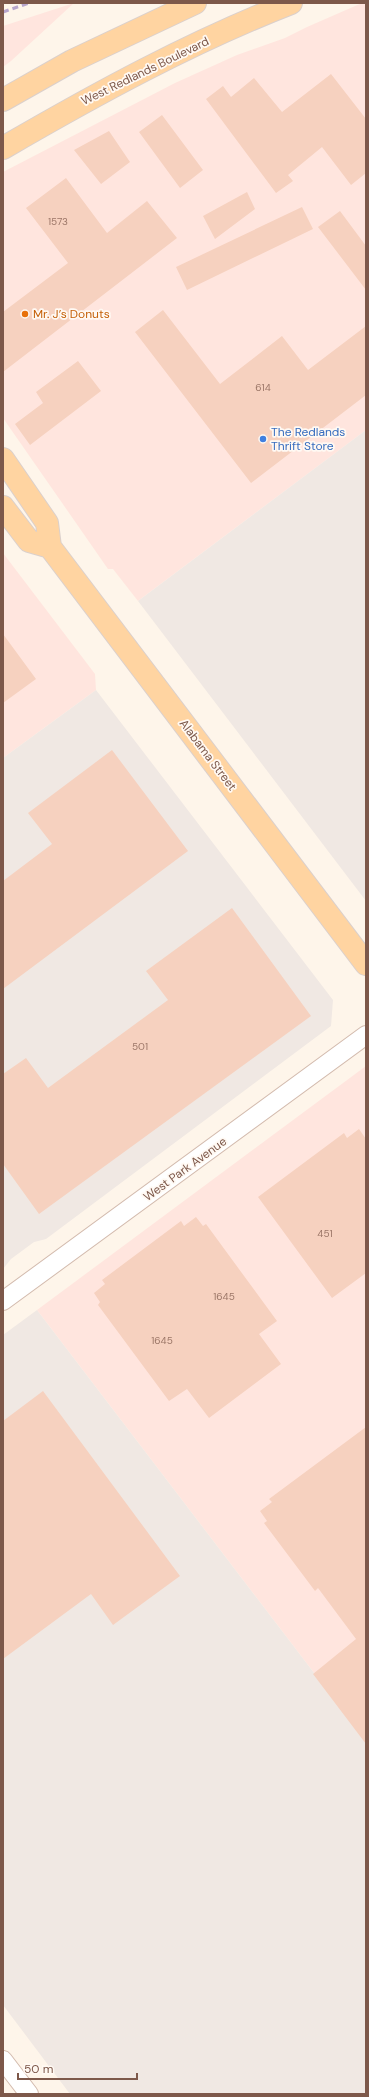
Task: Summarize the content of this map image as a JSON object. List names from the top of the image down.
{
  "streets": {
    "main road": ["West Redlands Boulevard", "Alabama Street"],
    "street": ["West Park Avenue"]
  },
  "places": ["Mr. J’s Donuts", "The Redlands Thrift Store"],
  "house_numbers": [
    "1573",
    "614",
    "501",
    "451",
    "1645",
    "1645"
  ],
  "scale_bar": "50 m"
}
